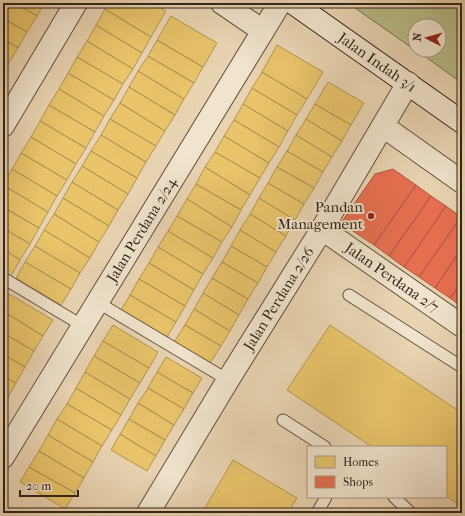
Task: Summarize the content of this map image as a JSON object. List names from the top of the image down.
{
  "streets": {
    "street": [
      "Jalan Indah 3/1",
      "Jalan Perdana 2/24",
      "Jalan Perdana 2/7",
      "Jalan Perdana 2/26"
    ]
  },
  "crossings": [
    ["Jalan Indah 3/1", "Jalan Perdana 2/26"],
    ["Jalan Perdana 2/7", "Jalan Perdana 2/26"]
  ],
  "places": ["Pandan Management"],
  "legend": ["Homes", "Shops"],
  "scale_bar": "20 m",
  "north": "left"
}
